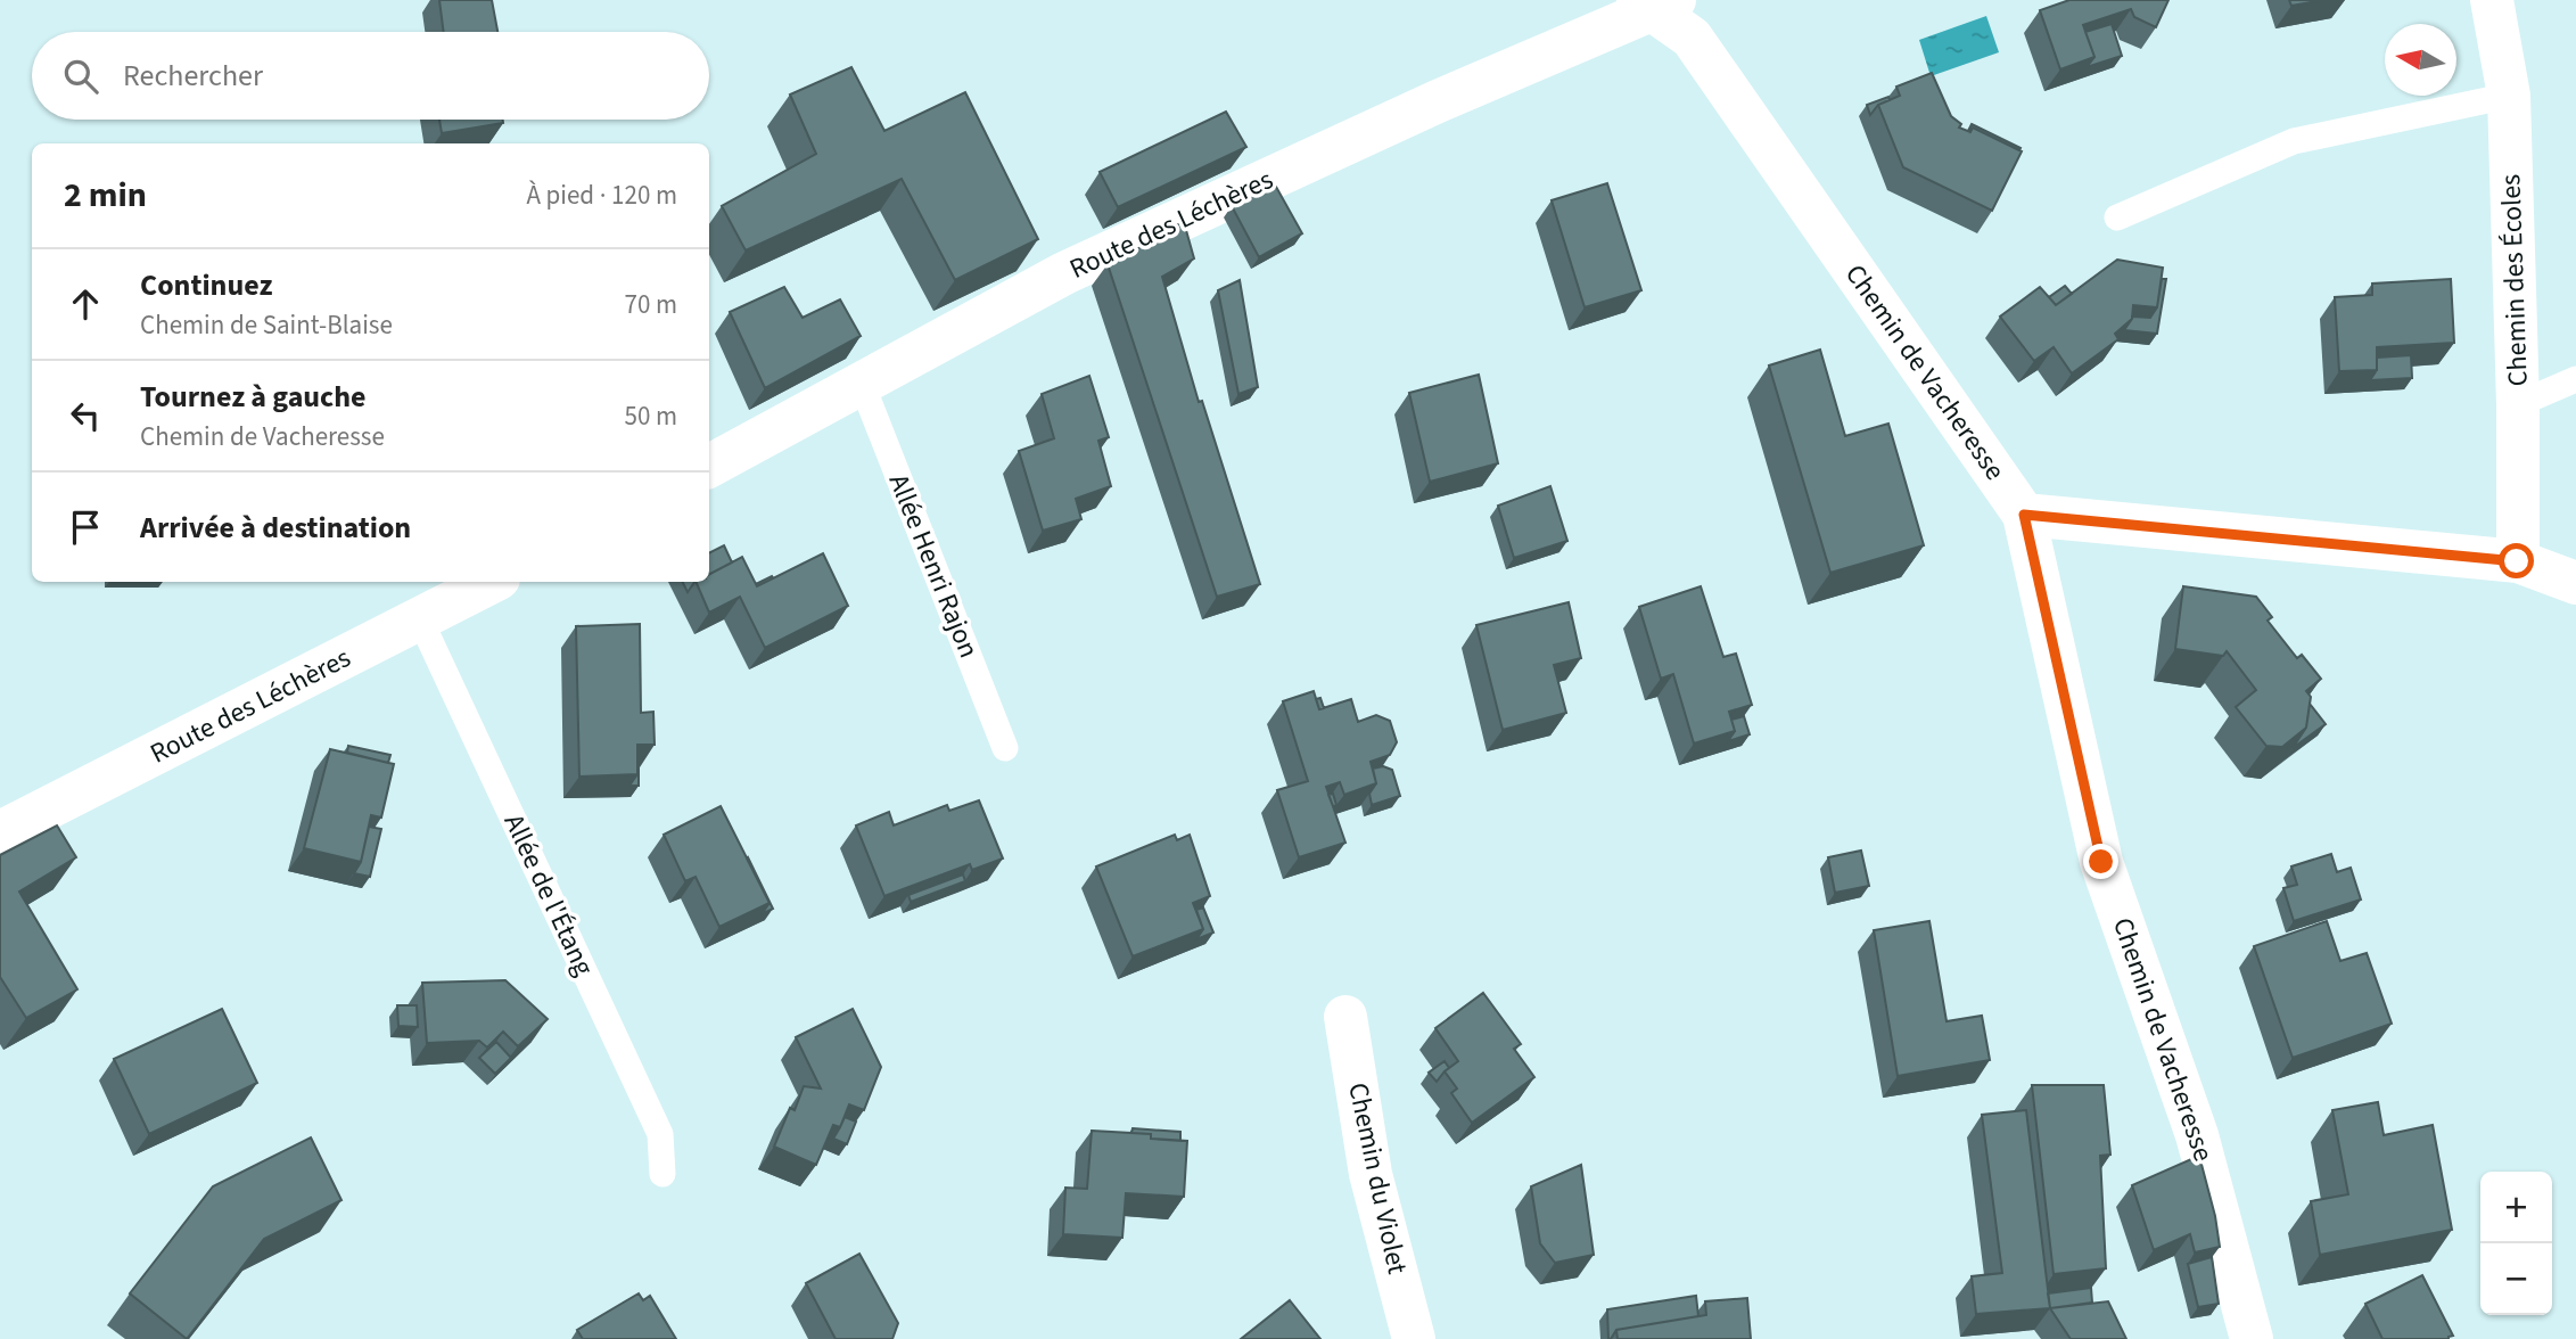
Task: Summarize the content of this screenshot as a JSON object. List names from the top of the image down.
{
  "streets": {
    "street": [
      "Route des Léchères",
      "Chemin des Écoles",
      "Chemin de Vacheresse",
      "Chemin du Violet"
    ],
    "lane": ["Allée Henri Rajon", "Allée de l'Étang"]
  },
  "crossings": [
    ["Route des Léchères", "Chemin de Vacheresse"],
    ["Route des Léchères", "Allée Henri Rajon"],
    ["Route des Léchères", "Allée de l'Étang"]
  ],
  "north": "left",
  "page": {
    "search": "Rechercher",
    "heading": ["2 min", "À pied · 120 m"],
    "list": [
      ["Continuez", "Chemin de Saint-Blaise", "70 m"],
      ["Tournez à gauche", "Chemin de Vacheresse", "50 m"],
      "Arrivée à destination"
    ],
    "map_buttons": ["+", "−"]
  }
}
